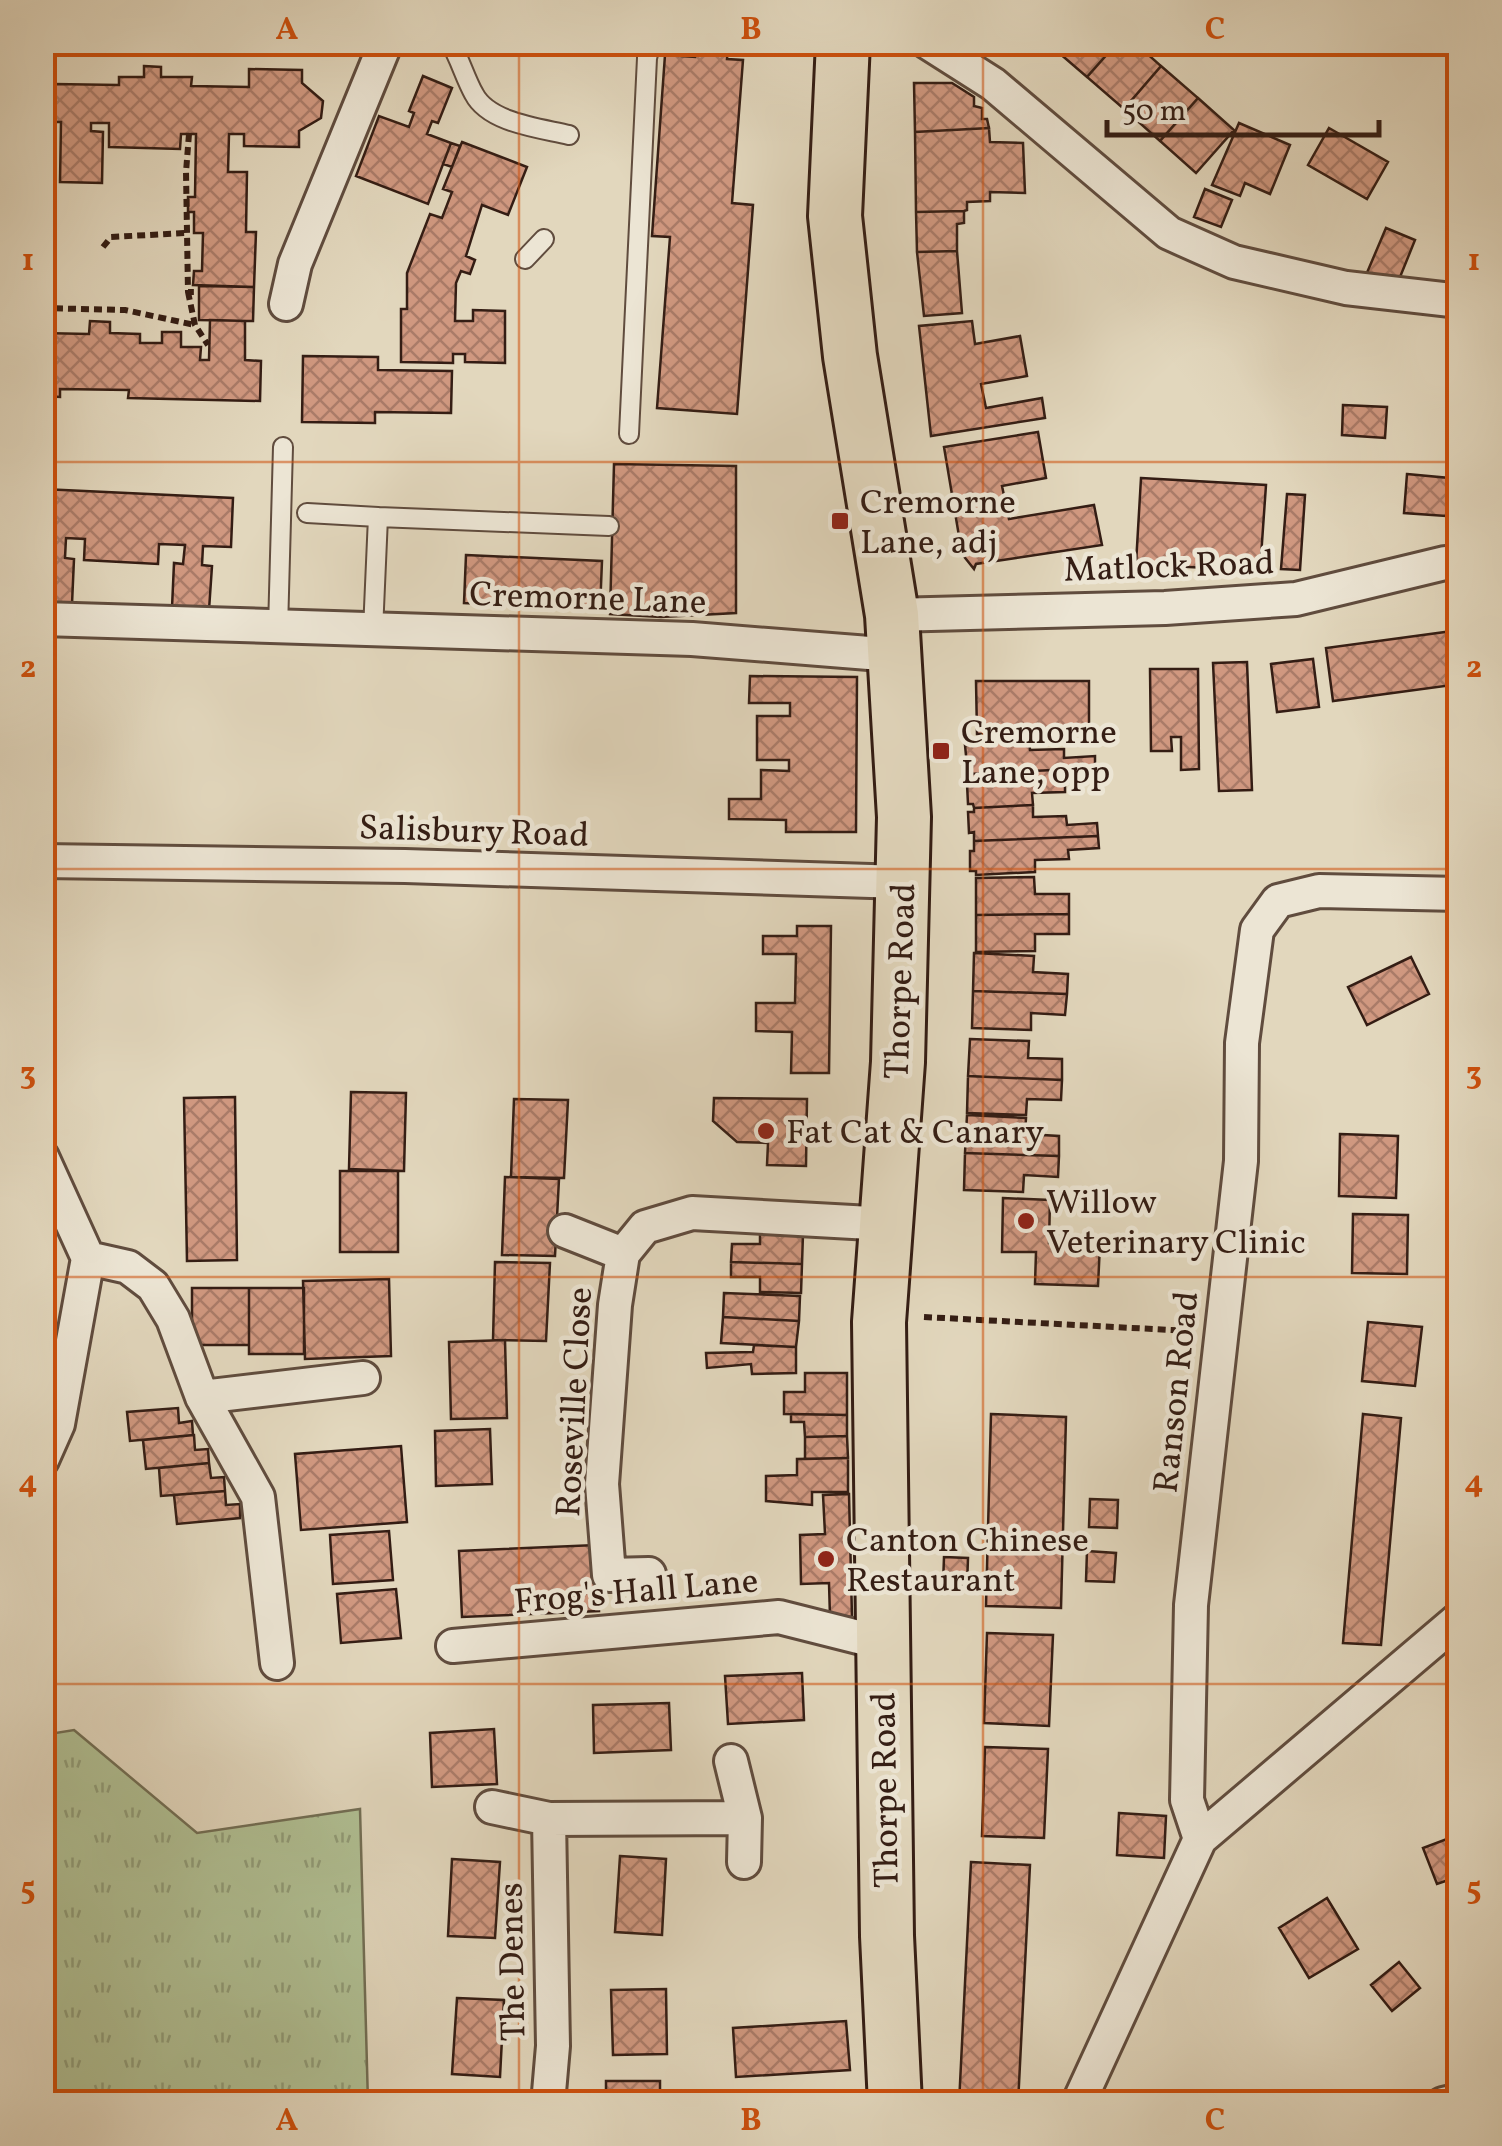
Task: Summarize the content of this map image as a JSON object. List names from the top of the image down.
{
  "streets": {
    "main road": ["Thorpe Road"],
    "street": [
      "Matlock Road",
      "Cremorne Lane",
      "Salisbury Road",
      "Ranson Road",
      "Roseville Close",
      "Frog's Hall Lane",
      "The Denes"
    ]
  },
  "crossings": [
    ["Matlock Road", "Cremorne Lane"],
    ["Matlock Road", "Thorpe Road"],
    ["Cremorne Lane", "Thorpe Road"],
    ["Salisbury Road", "Thorpe Road"],
    ["Thorpe Road", "Roseville Close"],
    ["Thorpe Road", "Frog's Hall Lane"]
  ],
  "places": {
    "transit": ["Cremorne Lane, adj", "Cremorne Lane, opp"],
    "other": ["Fat Cat & Canary", "Willow Veterinary Clinic", "Canton Chinese Restaurant"]
  },
  "scale_bar": "50 m",
  "grid": {
    "columns": ["A", "B", "C"],
    "rows": [
      "1",
      "2",
      "3",
      "4",
      "5"
    ]
  }
}
